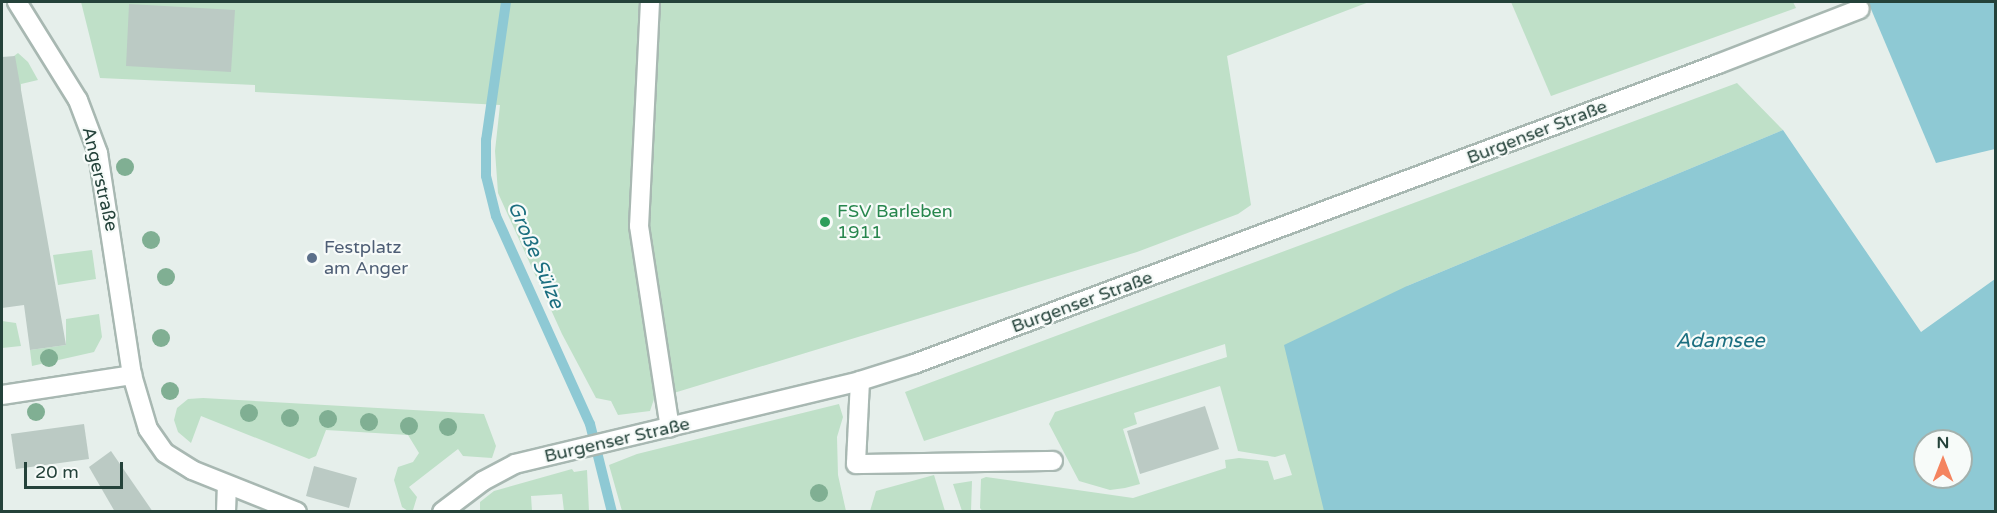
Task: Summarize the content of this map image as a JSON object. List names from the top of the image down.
{
  "streets": {
    "street": ["Burgenser Straße", "Angerstraße"]
  },
  "water": ["Große Sülze", "Adamsee"],
  "places": ["FSV Barleben 1911", "Festplatz am Anger"],
  "scale_bar": "20 m",
  "north": "top"
}
